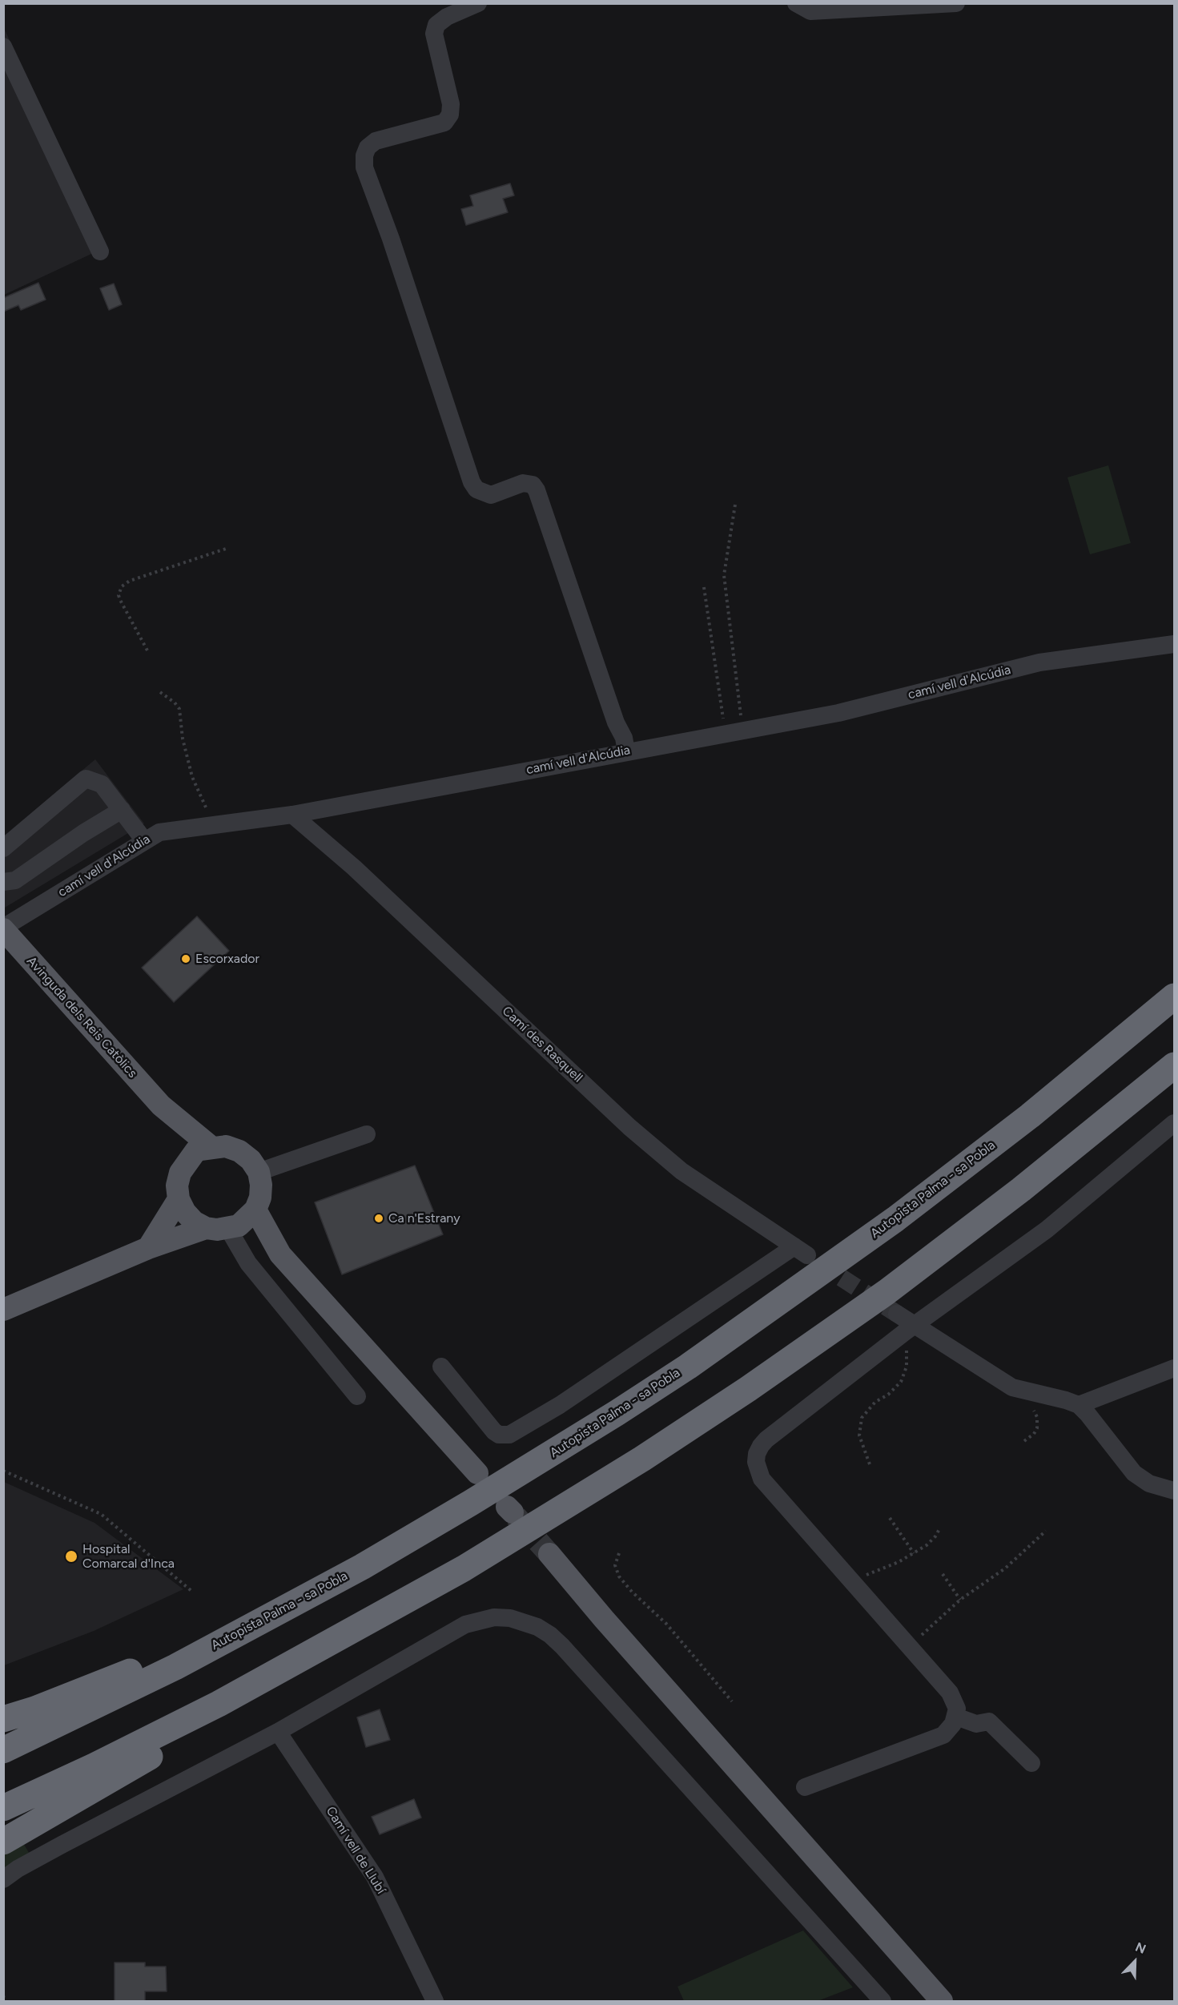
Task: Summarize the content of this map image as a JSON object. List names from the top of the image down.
{
  "streets": {
    "highway": ["Autopista Palma - sa Pobla"],
    "main road": ["Avinguda dels Reis Catòlics"],
    "street": ["camí vell d'Alcúdia", "Camí des Rasquell", "Camí vell de Llubí"]
  },
  "crossings": [
    ["camí vell d'Alcúdia", "Avinguda dels Reis Catòlics"],
    ["camí vell d'Alcúdia", "Camí des Rasquell"]
  ],
  "places": ["Escorxador", "Ca n'Estrany", "Hospital Comarcal d'Inca"],
  "north": "top right"
}
